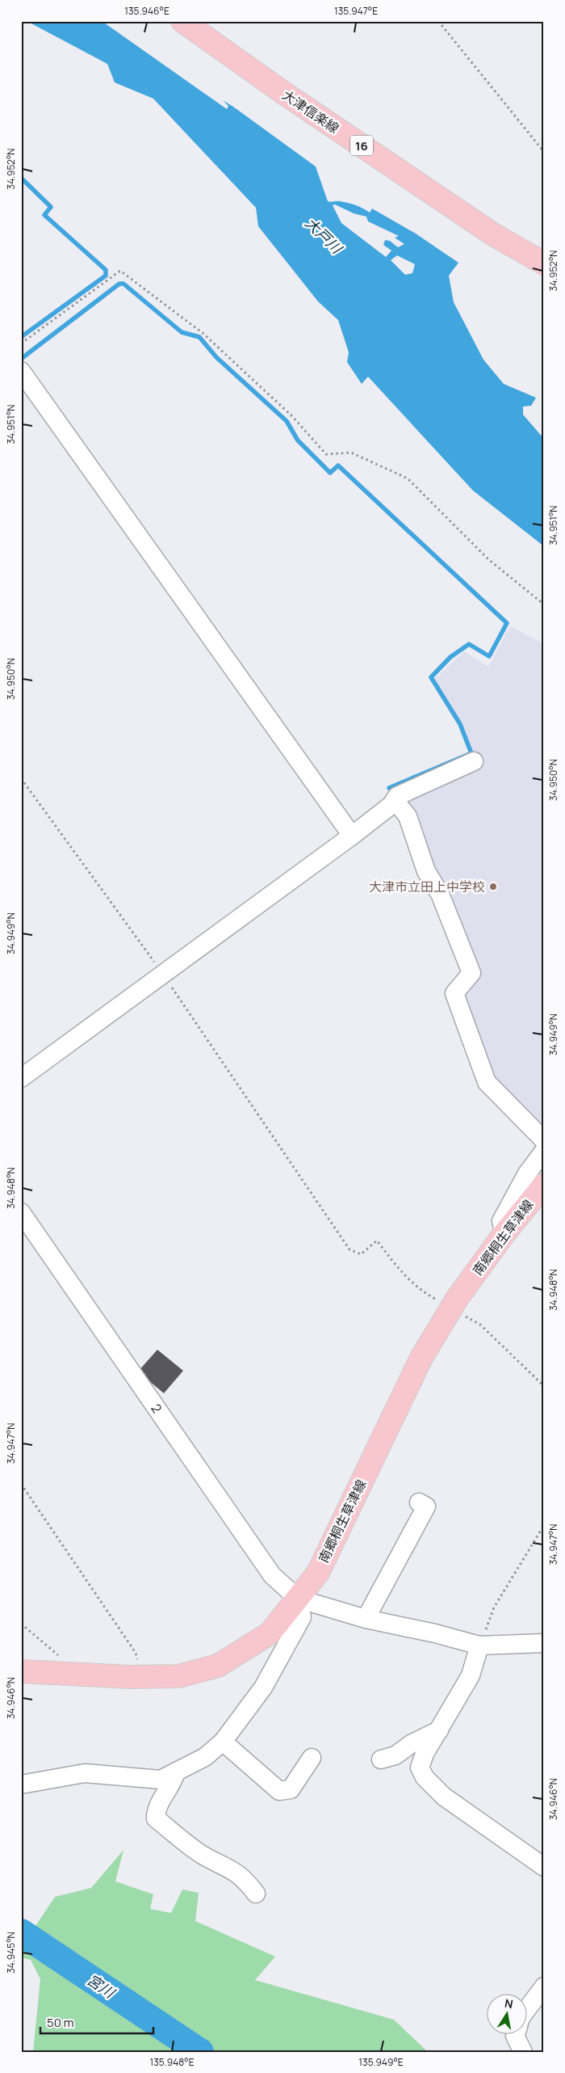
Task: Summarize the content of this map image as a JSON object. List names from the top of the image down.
{
  "streets": {
    "main road": ["大津信楽線", "16", "南郷桐生草津線"],
    "street": ["2"]
  },
  "crossings": [
    ["南郷桐生草津線", "2"]
  ],
  "water": ["大戸川", "宮川"],
  "places": ["大津市立田上中学校"],
  "scale_bar": "50 m",
  "north": "top",
  "coordinates": [
    "135.946°E",
    "135.947°E",
    "34.952°N",
    "34.951°N",
    "34.950°N",
    "34.949°N",
    "34.948°N",
    "34.947°N",
    "34.946°N",
    "34.945°N",
    "135.948°E",
    "135.949°E"
  ]
}
